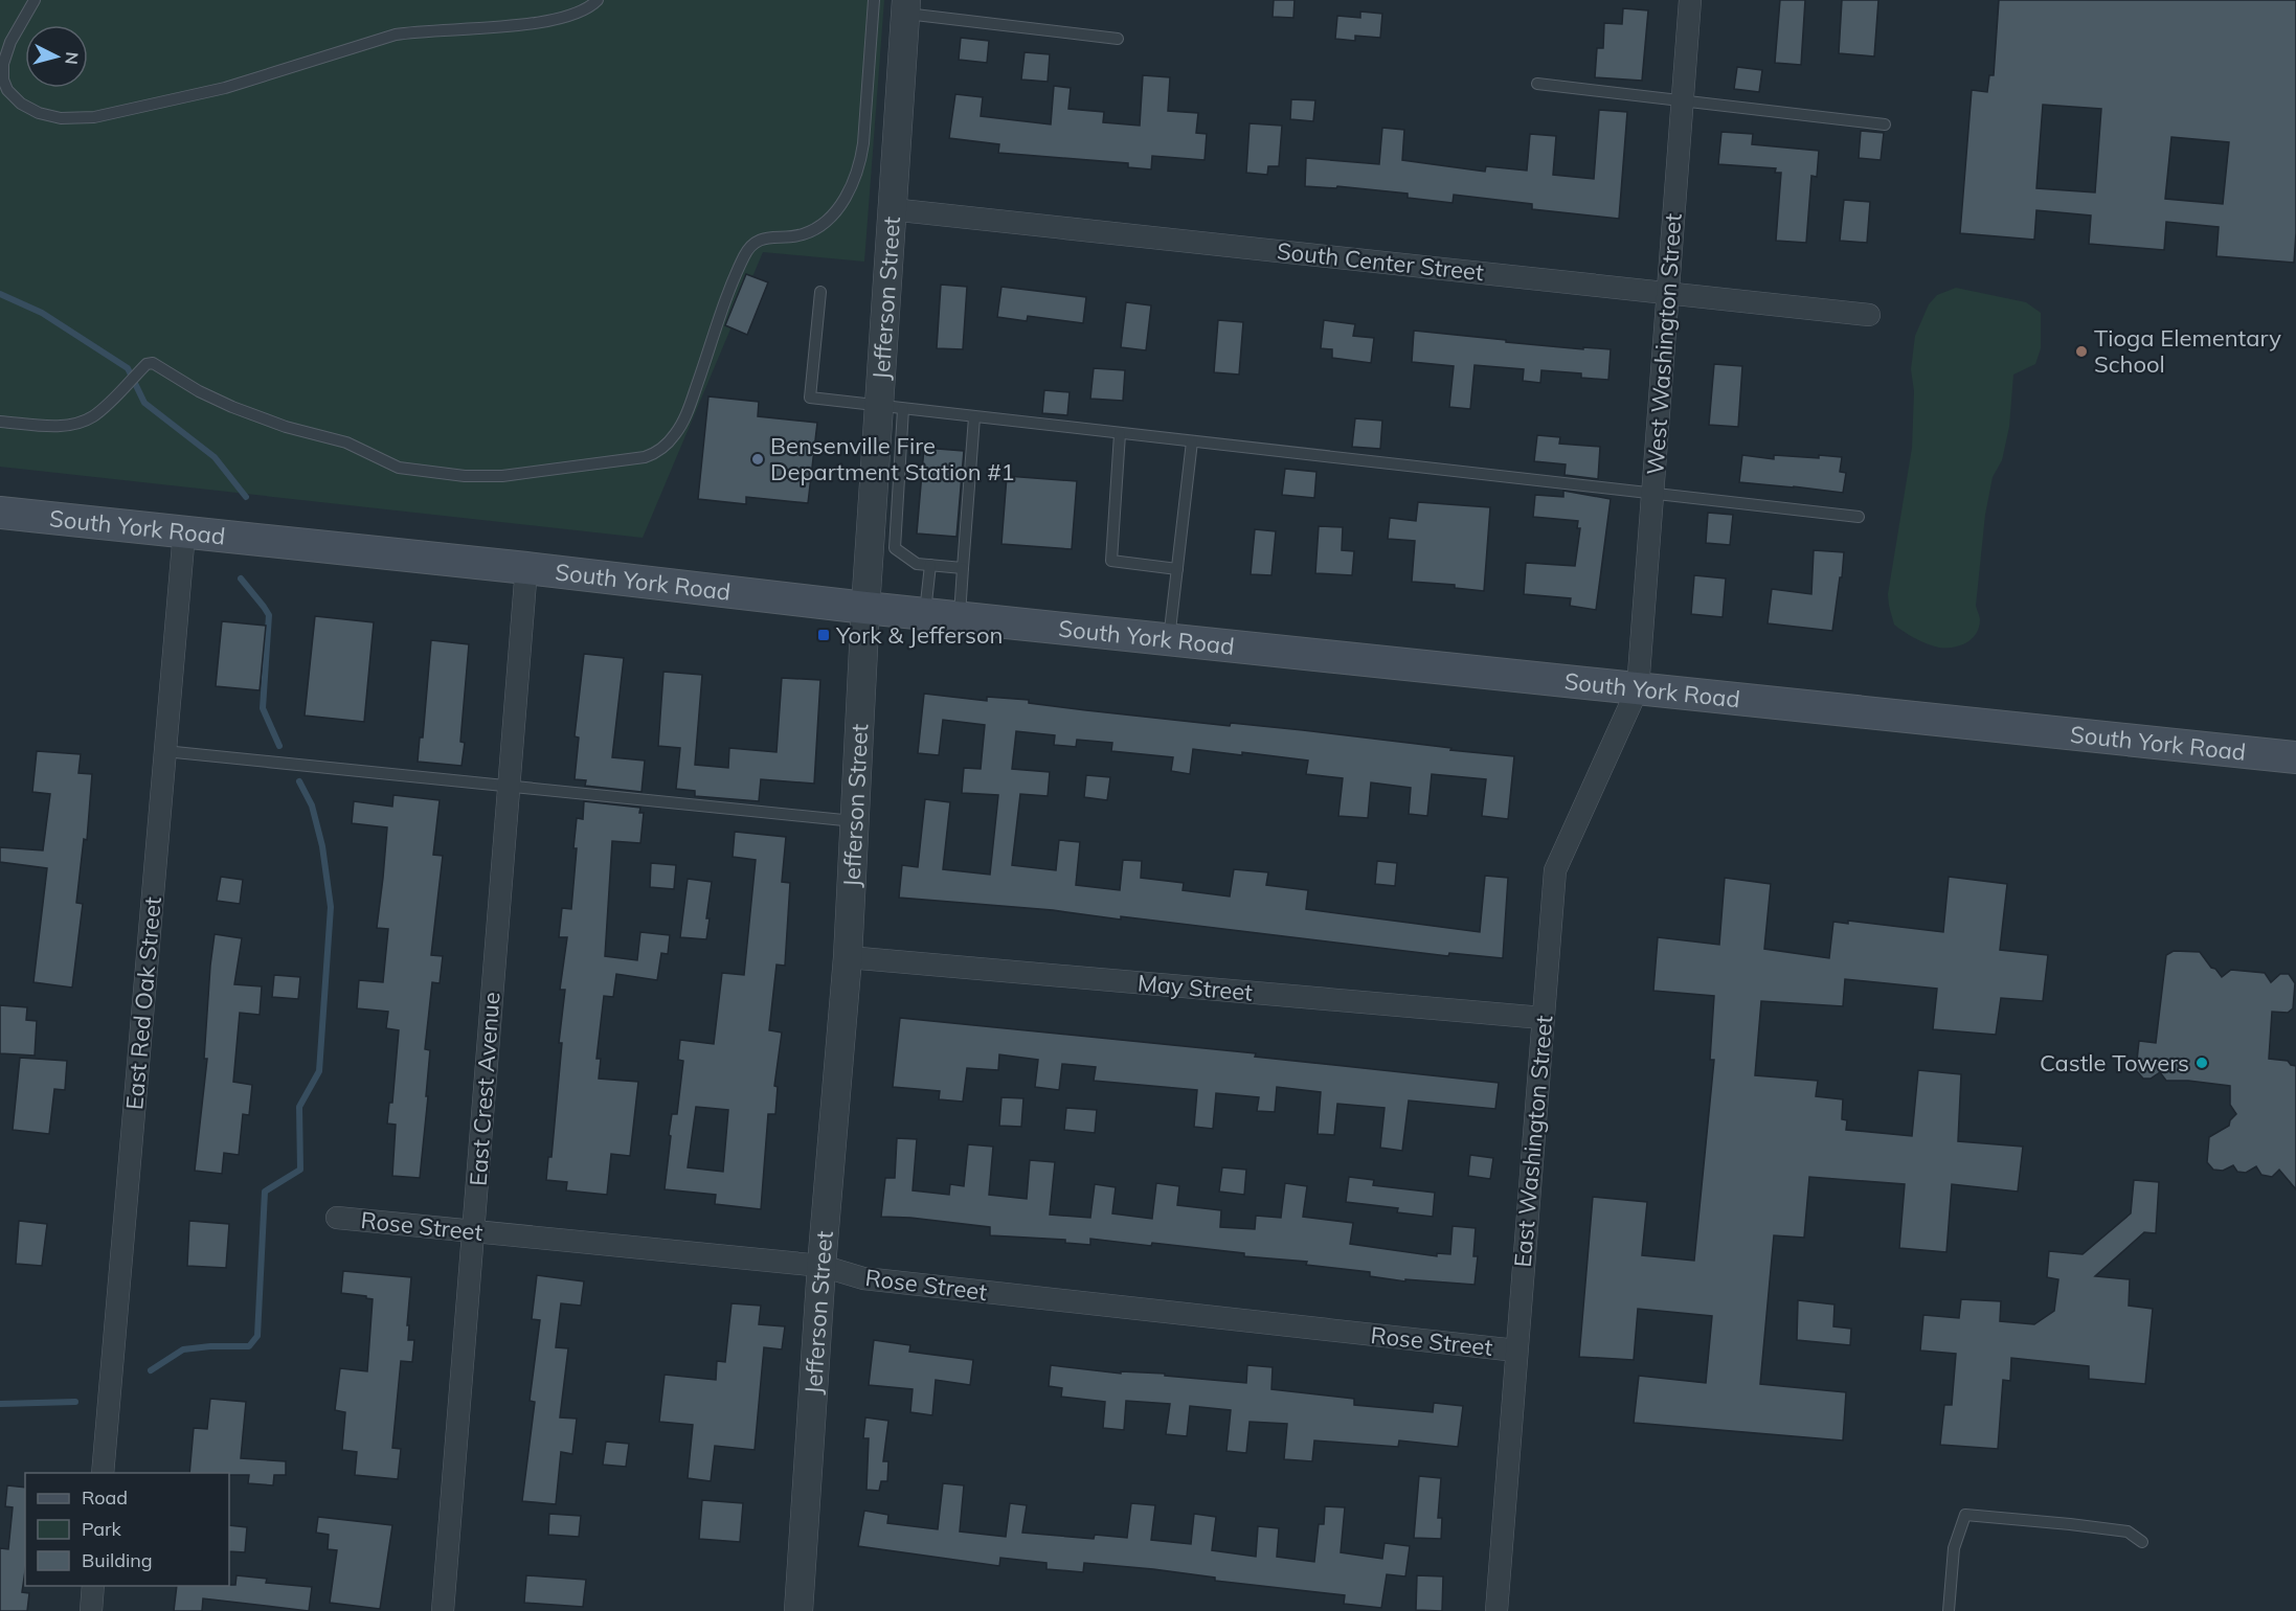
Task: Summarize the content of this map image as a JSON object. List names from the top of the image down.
{
  "streets": {
    "main road": ["South York Road"],
    "street": [
      "South Center Street",
      "Jefferson Street",
      "West Washington Street",
      "May Street",
      "East Red Oak Street",
      "East Crest Avenue",
      "East Washington Street",
      "Rose Street"
    ]
  },
  "crossings": [
    ["South Center Street", "Jefferson Street"],
    ["South Center Street", "West Washington Street"],
    ["Jefferson Street", "South York Road"],
    ["Jefferson Street", "May Street"],
    ["Jefferson Street", "Rose Street"],
    ["West Washington Street", "South York Road"],
    ["West Washington Street", "East Washington Street"],
    ["South York Road", "East Red Oak Street"],
    ["South York Road", "East Crest Avenue"],
    ["South York Road", "East Washington Street"],
    ["May Street", "East Washington Street"],
    ["East Crest Avenue", "Rose Street"],
    ["East Washington Street", "Rose Street"]
  ],
  "places": {
    "other": ["Tioga Elementary School", "Bensenville Fire Department Station #1", "Castle Towers"],
    "transit": ["York & Jefferson"]
  },
  "legend": ["Road", "Park", "Building"],
  "north": "right"
}
